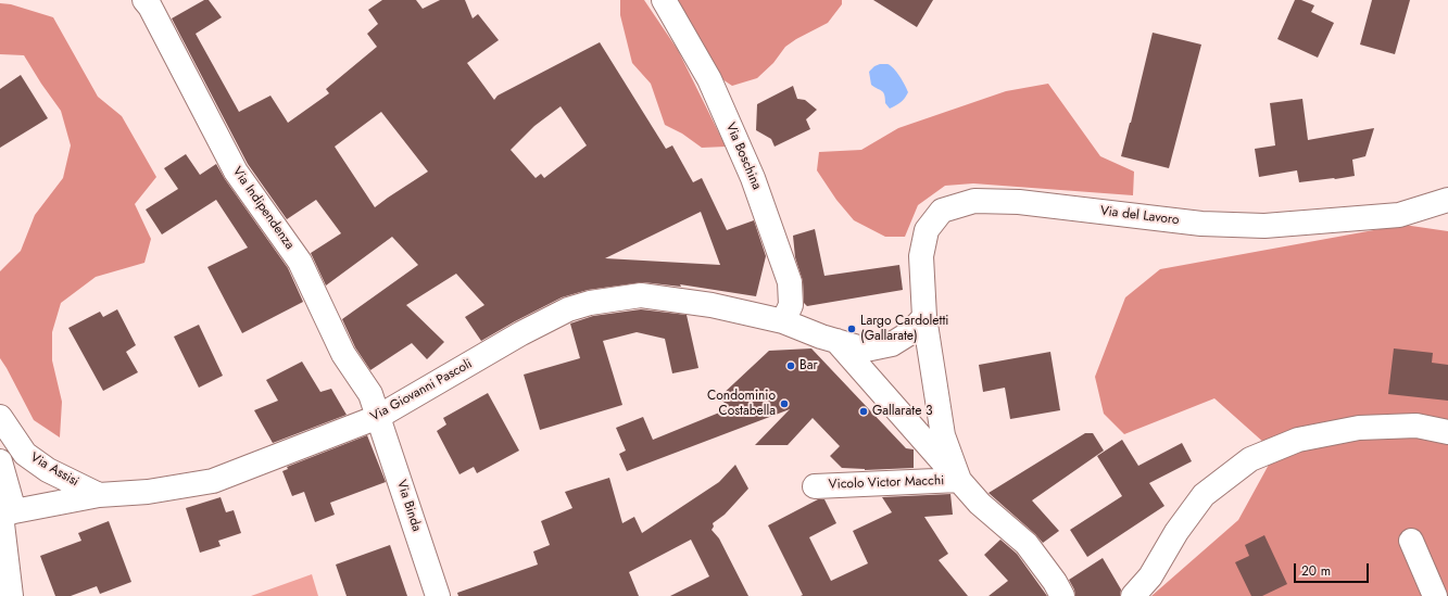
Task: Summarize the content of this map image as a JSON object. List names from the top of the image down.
{
  "streets": {
    "street": [
      "Via Boschina",
      "Via Indipendenza",
      "Via del Lavoro",
      "Via Giovanni Pascoli",
      "Via Assisi",
      "Vicolo Victor Macchi",
      "Via Binda"
    ]
  },
  "crossings": [
    ["Via Boschina", "Via Giovanni Pascoli"],
    ["Via Indipendenza", "Via Giovanni Pascoli"],
    ["Via Indipendenza", "Via Binda"],
    ["Via del Lavoro", "Via Giovanni Pascoli"],
    ["Via del Lavoro", "Vicolo Victor Macchi"],
    ["Via Giovanni Pascoli", "Via Assisi"],
    ["Via Giovanni Pascoli", "Via Binda"]
  ],
  "places": [
    "Largo Cardoletti (Gallarate)",
    "Bar",
    "Condominio Costabella",
    "Gallarate 3"
  ],
  "scale_bar": "20 m"
}
